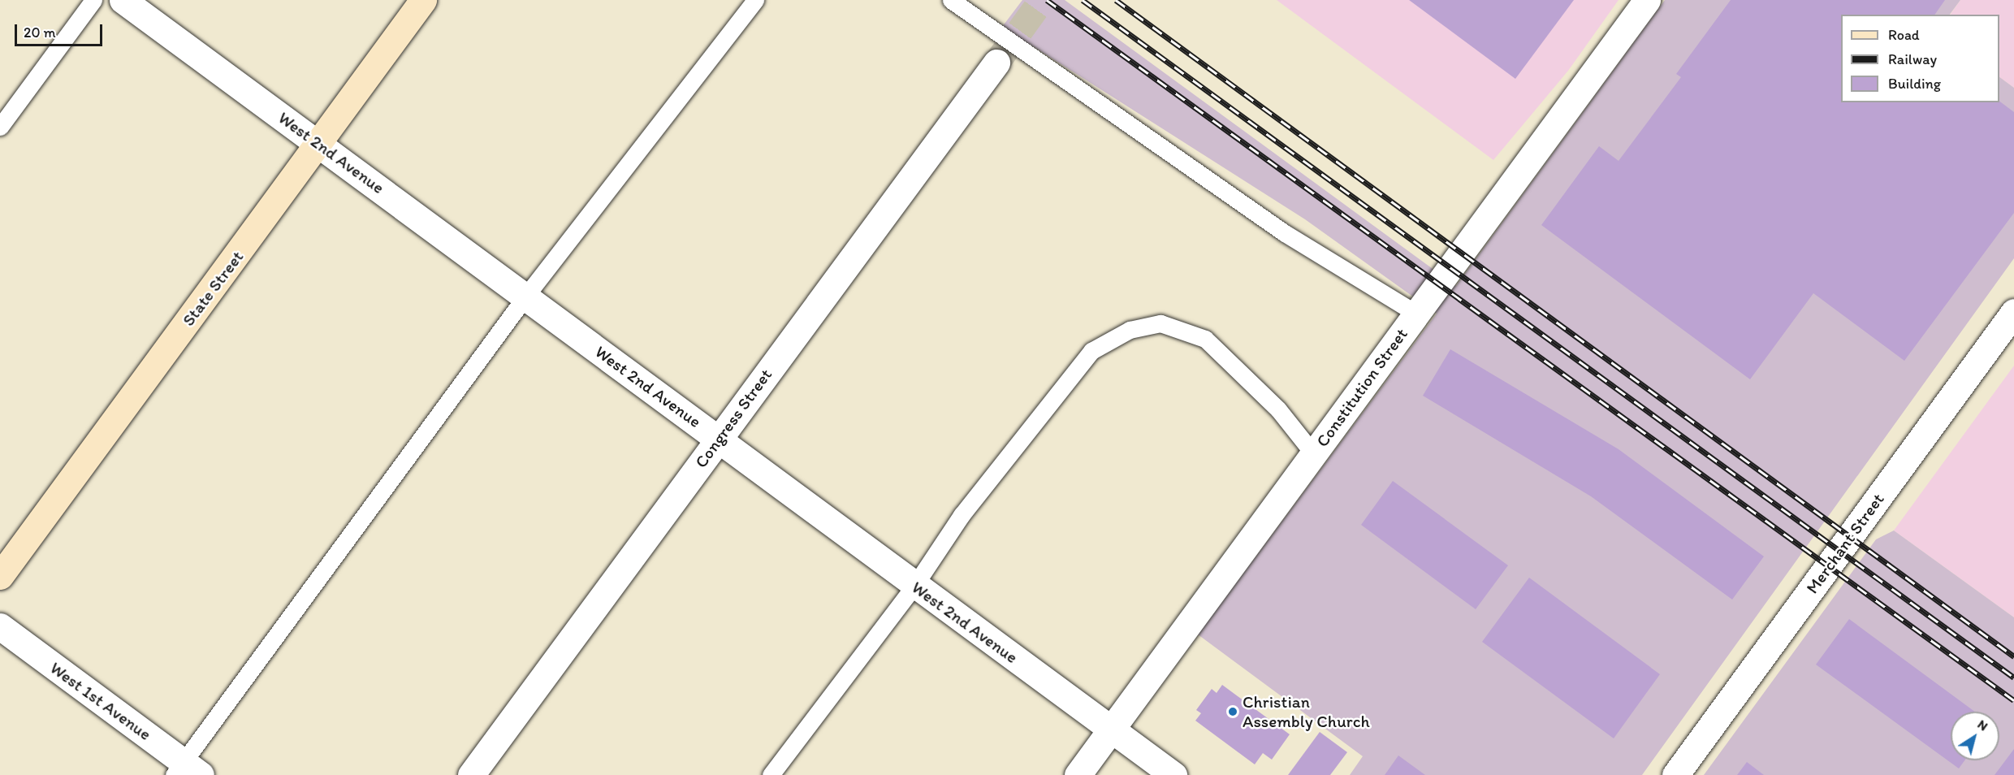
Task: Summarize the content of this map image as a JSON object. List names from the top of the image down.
{
  "streets": {
    "street": [
      "West 2nd Avenue",
      "State Street",
      "Constitution Street",
      "Congress Street",
      "Merchant Street",
      "West 1st Avenue"
    ]
  },
  "crossings": [
    ["West 2nd Avenue", "State Street"],
    ["West 2nd Avenue", "Constitution Street"],
    ["West 2nd Avenue", "Congress Street"]
  ],
  "places": ["Christian Assembly Church"],
  "legend": ["Road", "Railway", "Building"],
  "scale_bar": "20 m",
  "north": "top right"
}
